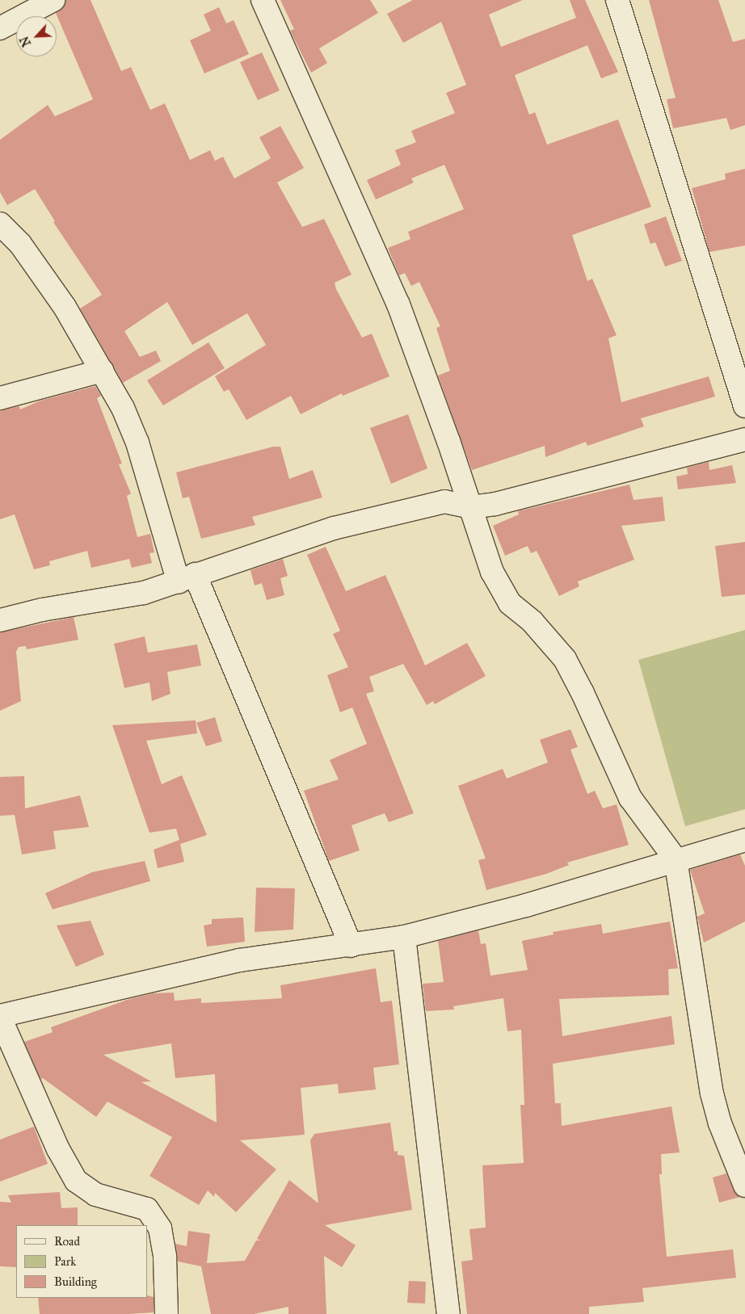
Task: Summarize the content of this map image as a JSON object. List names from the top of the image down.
{
  "legend": ["Road", "Park", "Building"],
  "north": "bottom left"
}
